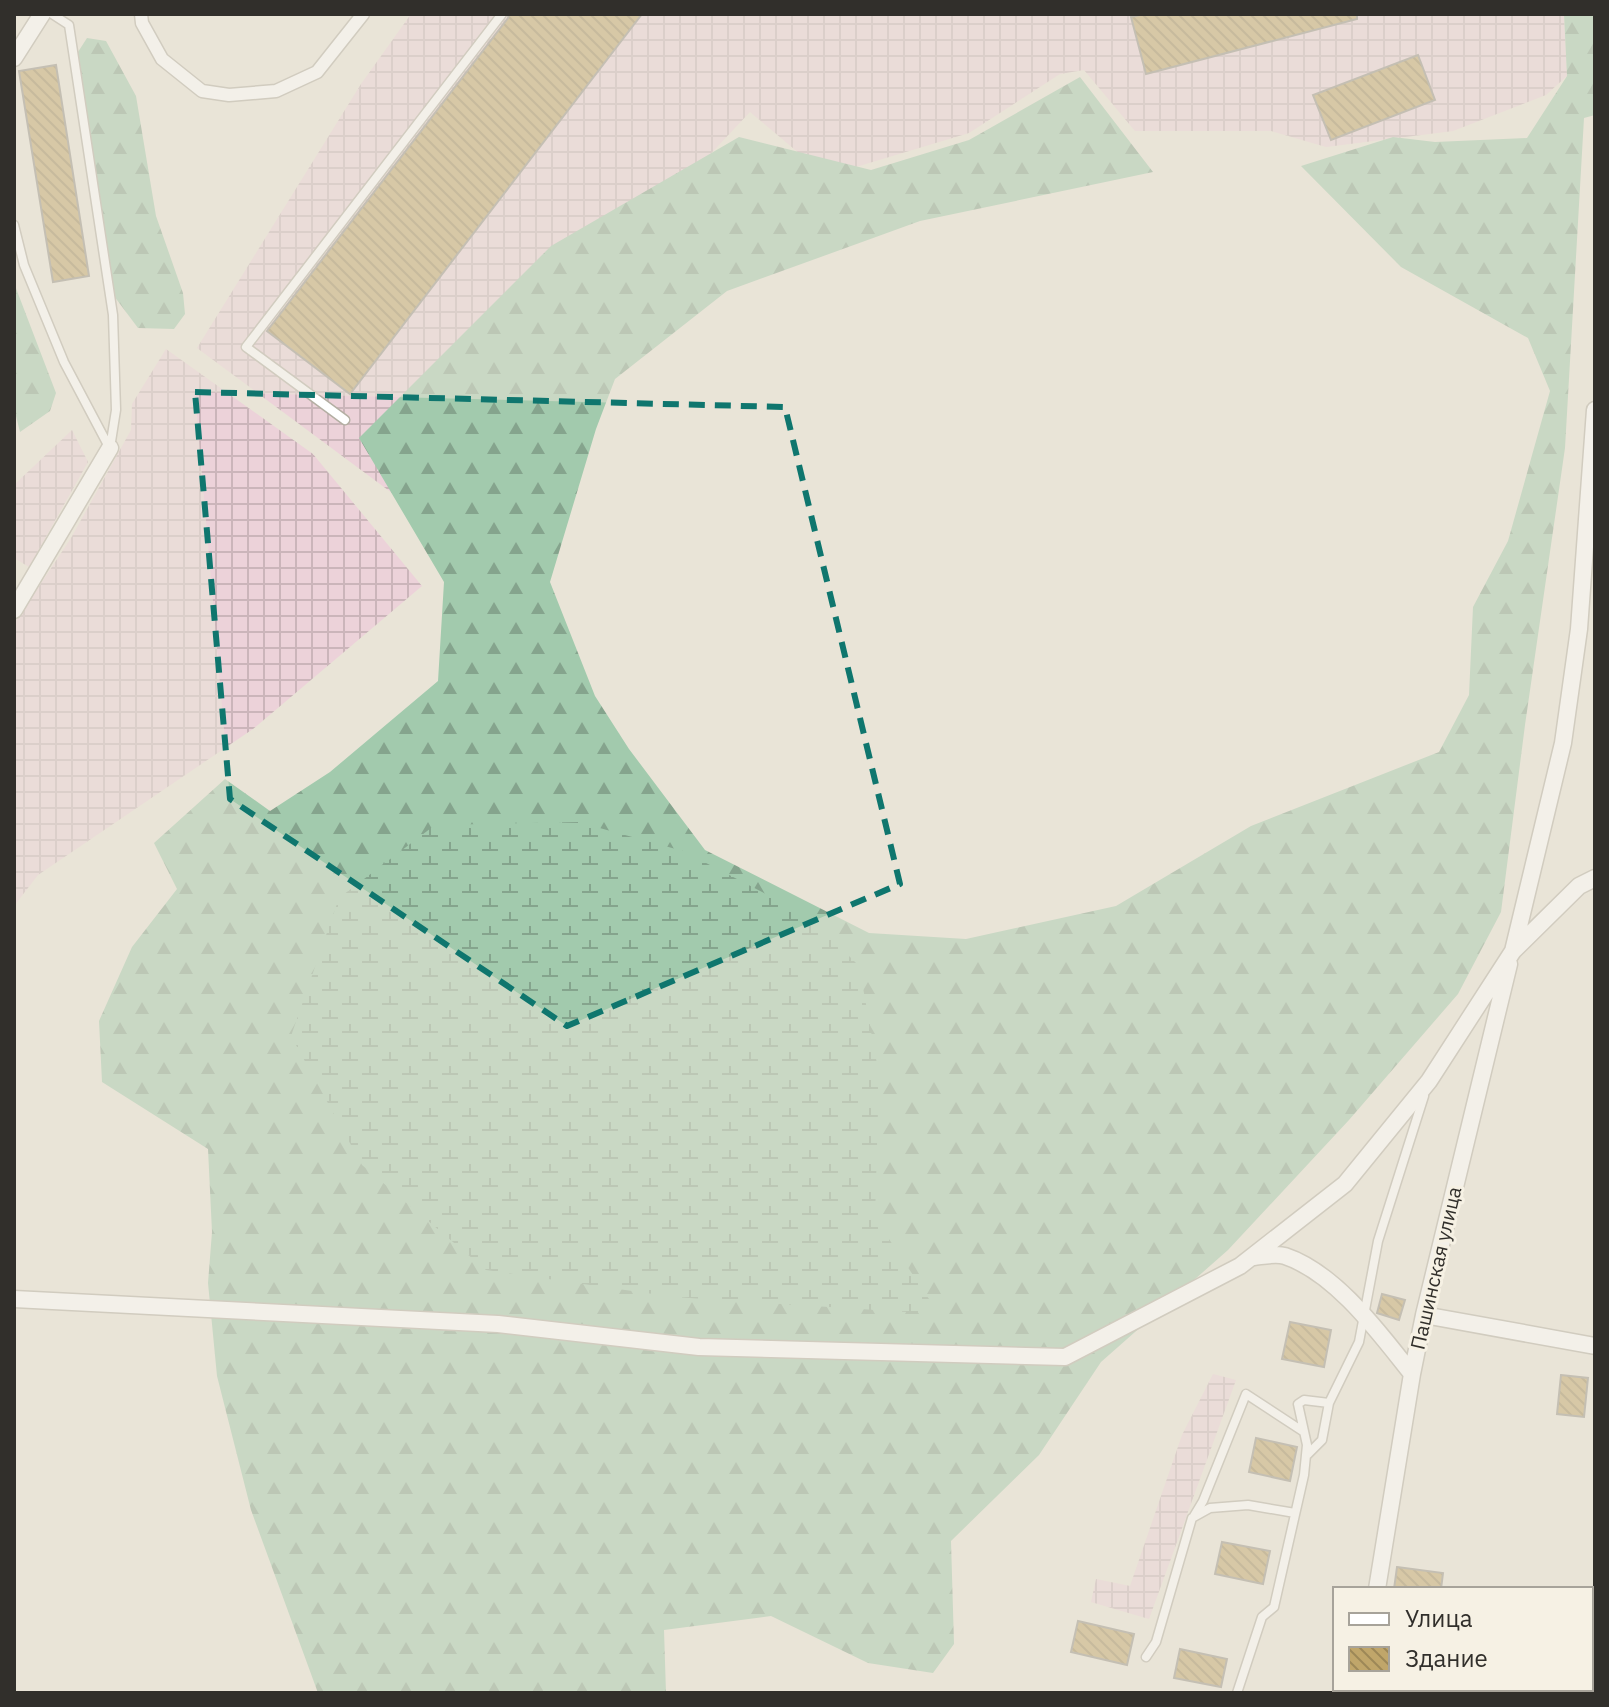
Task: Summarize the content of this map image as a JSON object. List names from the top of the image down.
{
  "streets": {
    "street": ["Пашинская улица"]
  },
  "legend": ["Улица", "Здание"]
}
